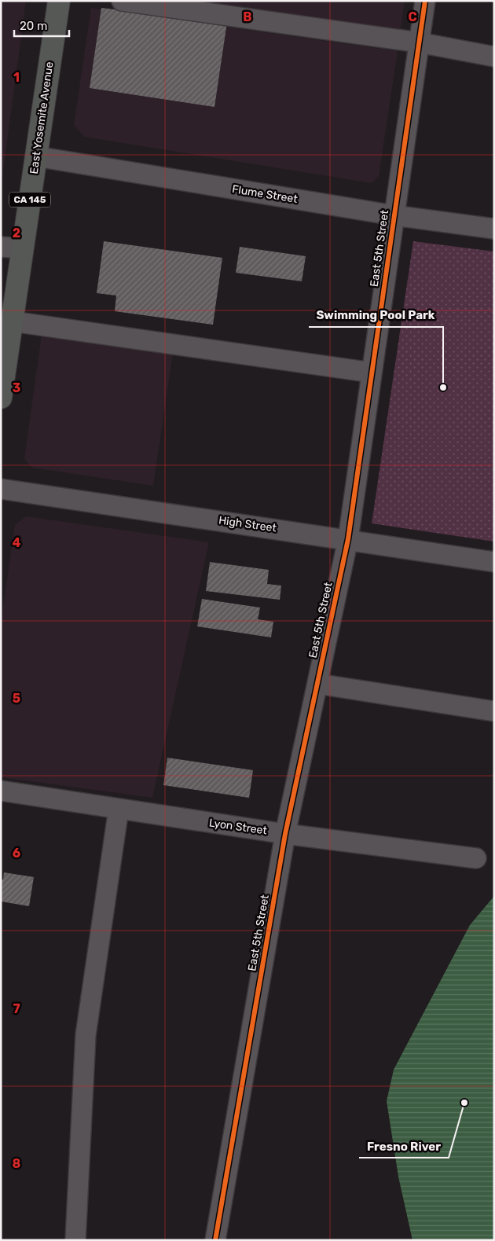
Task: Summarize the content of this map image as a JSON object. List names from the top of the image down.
{
  "streets": {
    "main road": ["East Yosemite Avenue", "CA 145"],
    "street": [
      "Flume Street",
      "East 5th Street",
      "High Street",
      "Lyon Street"
    ]
  },
  "crossings": [
    ["East Yosemite Avenue", "Flume Street"],
    ["Flume Street", "East 5th Street"],
    ["East 5th Street", "High Street"],
    ["East 5th Street", "Lyon Street"]
  ],
  "places": ["Swimming Pool Park", "Fresno River"],
  "scale_bar": "20 m",
  "grid": {
    "columns": ["B", "C"],
    "rows": [
      "1",
      "2",
      "3",
      "4",
      "5",
      "6",
      "7",
      "8"
    ]
  }
}
